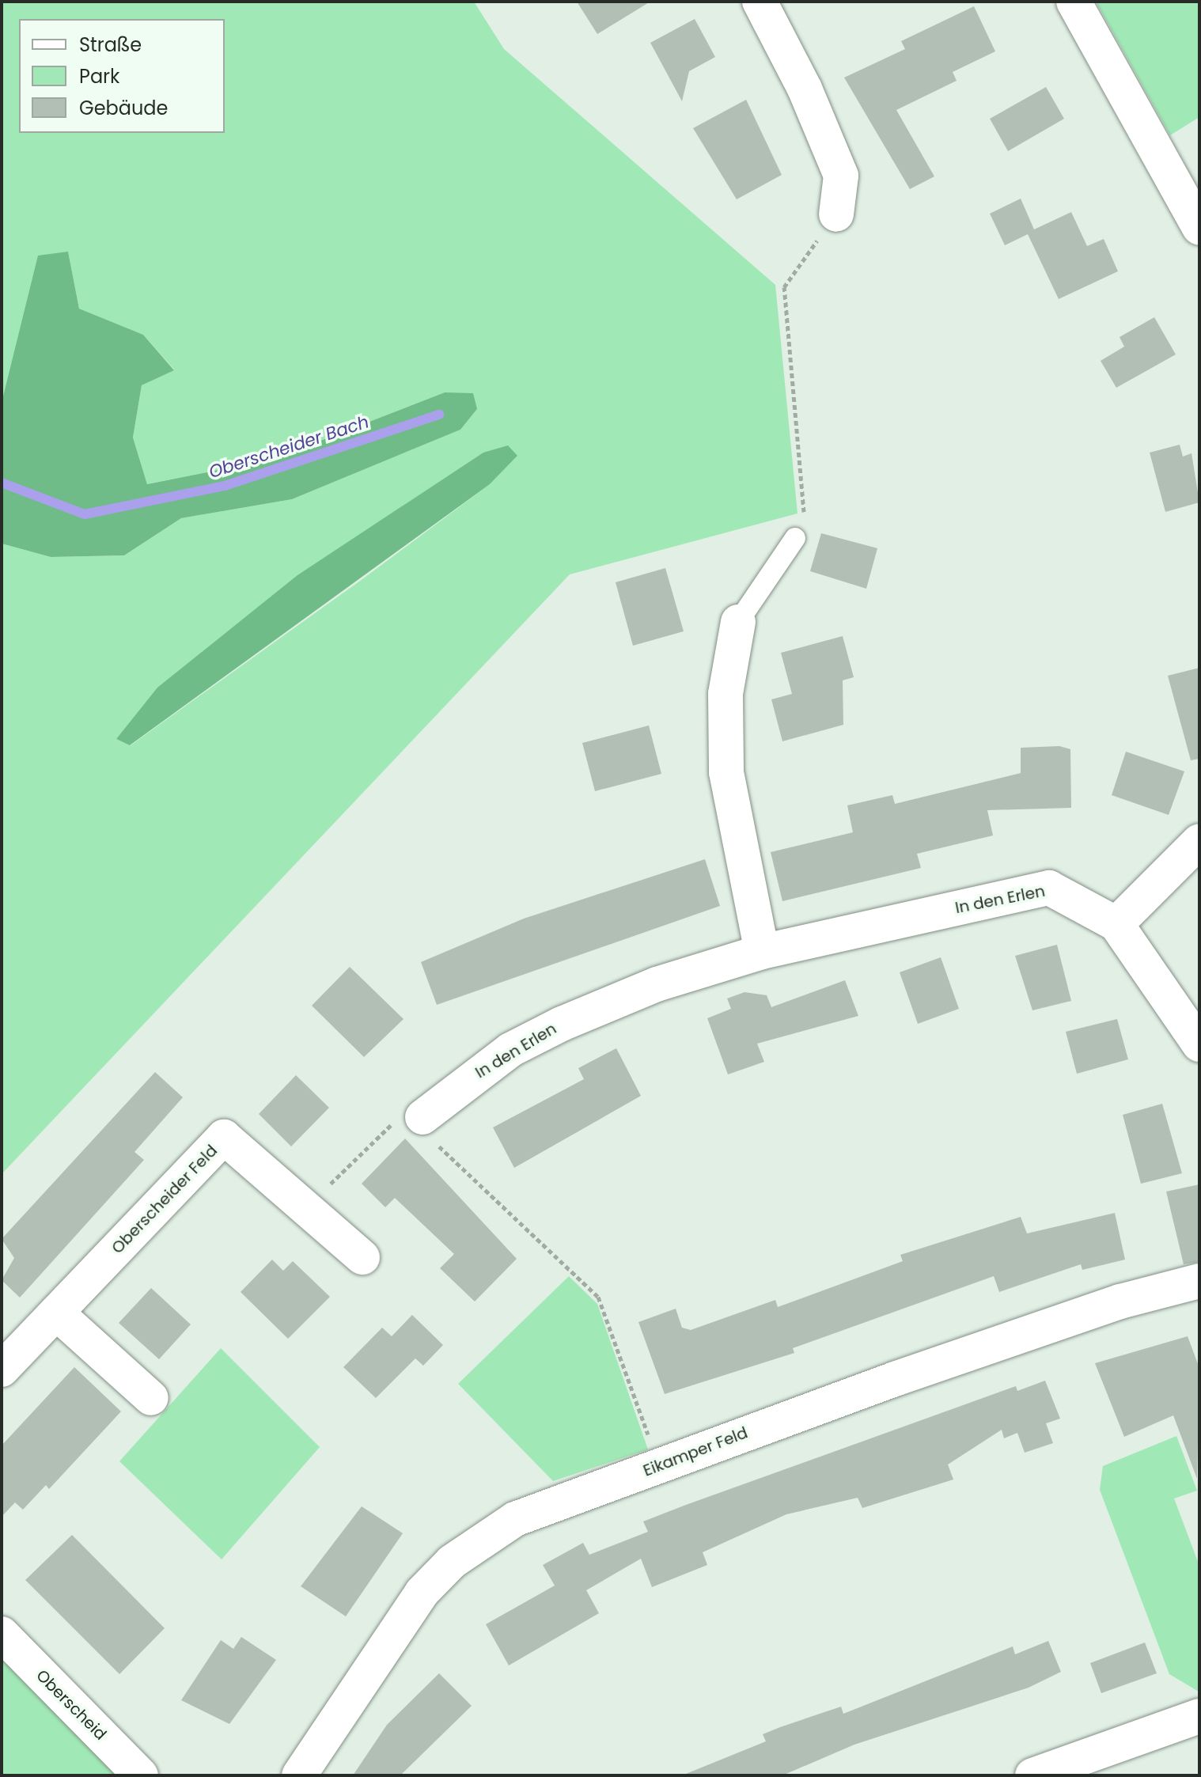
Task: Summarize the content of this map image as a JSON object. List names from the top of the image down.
{
  "streets": {
    "street": [
      "In den Erlen",
      "Oberscheider Feld",
      "Eikamper Feld",
      "Oberscheid"
    ]
  },
  "water": ["Oberscheider Bach"],
  "legend": ["Straße", "Park", "Gebäude"]
}
